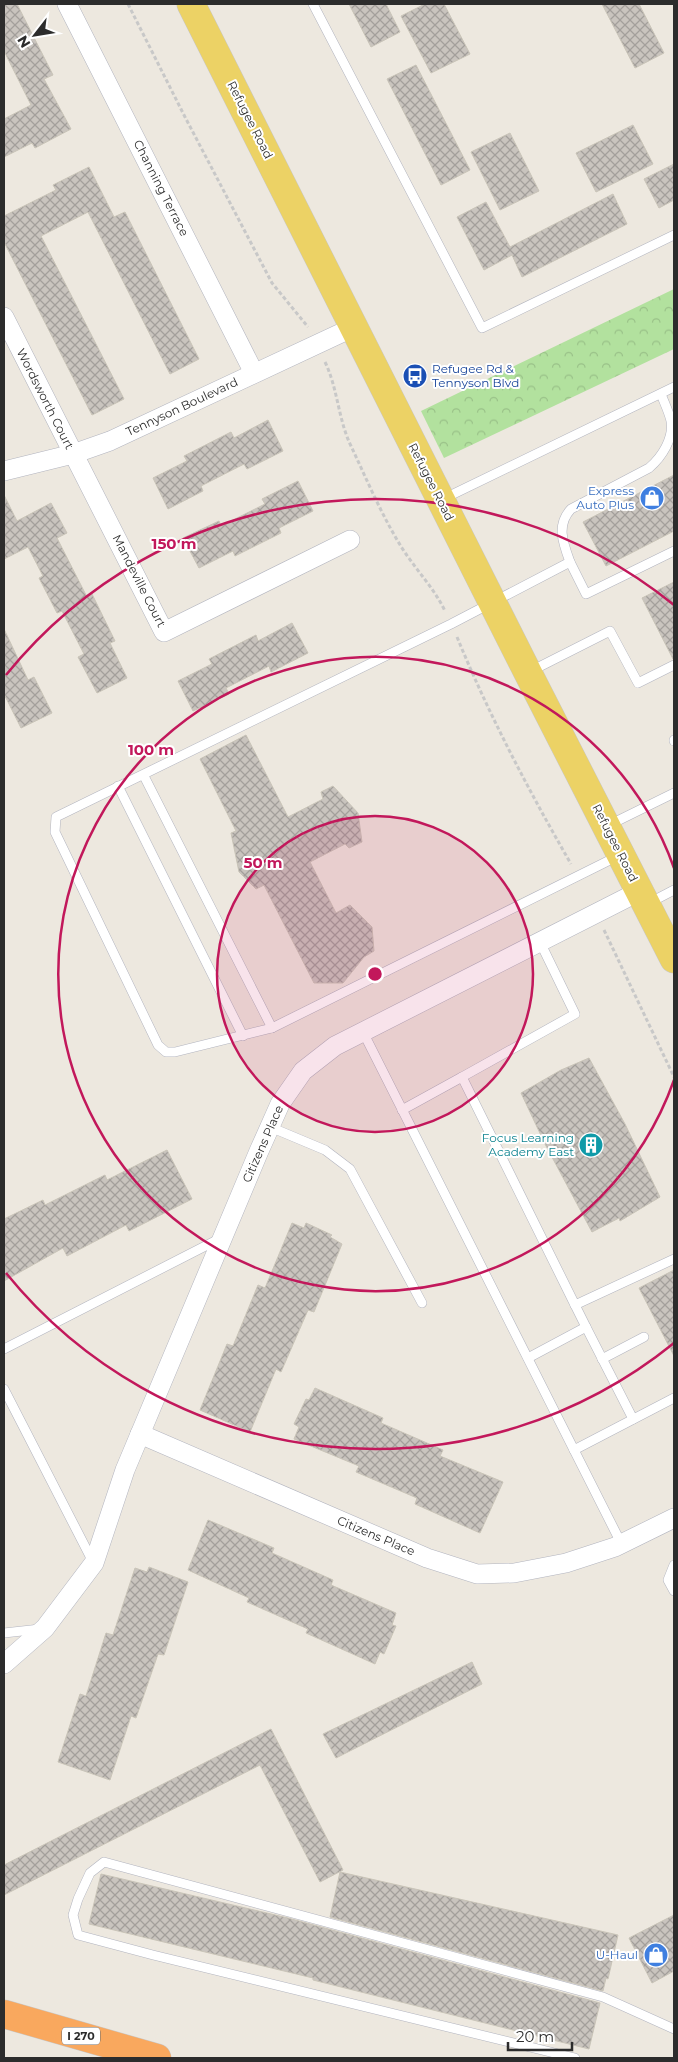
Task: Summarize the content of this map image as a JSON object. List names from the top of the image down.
{
  "streets": {
    "highway": ["I 270"],
    "main road": ["Refugee Road"],
    "street": [
      "Channing Terrace",
      "Wordsworth Court",
      "Tennyson Boulevard",
      "Mandeville Court",
      "Citizens Place"
    ]
  },
  "crossings": [
    ["Refugee Road", "Tennyson Boulevard"],
    ["Refugee Road", "Citizens Place"],
    ["Channing Terrace", "Tennyson Boulevard"],
    ["Wordsworth Court", "Tennyson Boulevard"],
    ["Wordsworth Court", "Mandeville Court"],
    ["Tennyson Boulevard", "Mandeville Court"]
  ],
  "places": {
    "bus stop": ["Refugee Rd & Tennyson Blvd"],
    "shop": ["Express Auto Plus", "U-Haul"],
    "building": ["Focus Learning Academy East"]
  },
  "scale_bar": "20 m",
  "north": "bottom left",
  "rings": ["150 m", "100 m", "50 m"]
}
